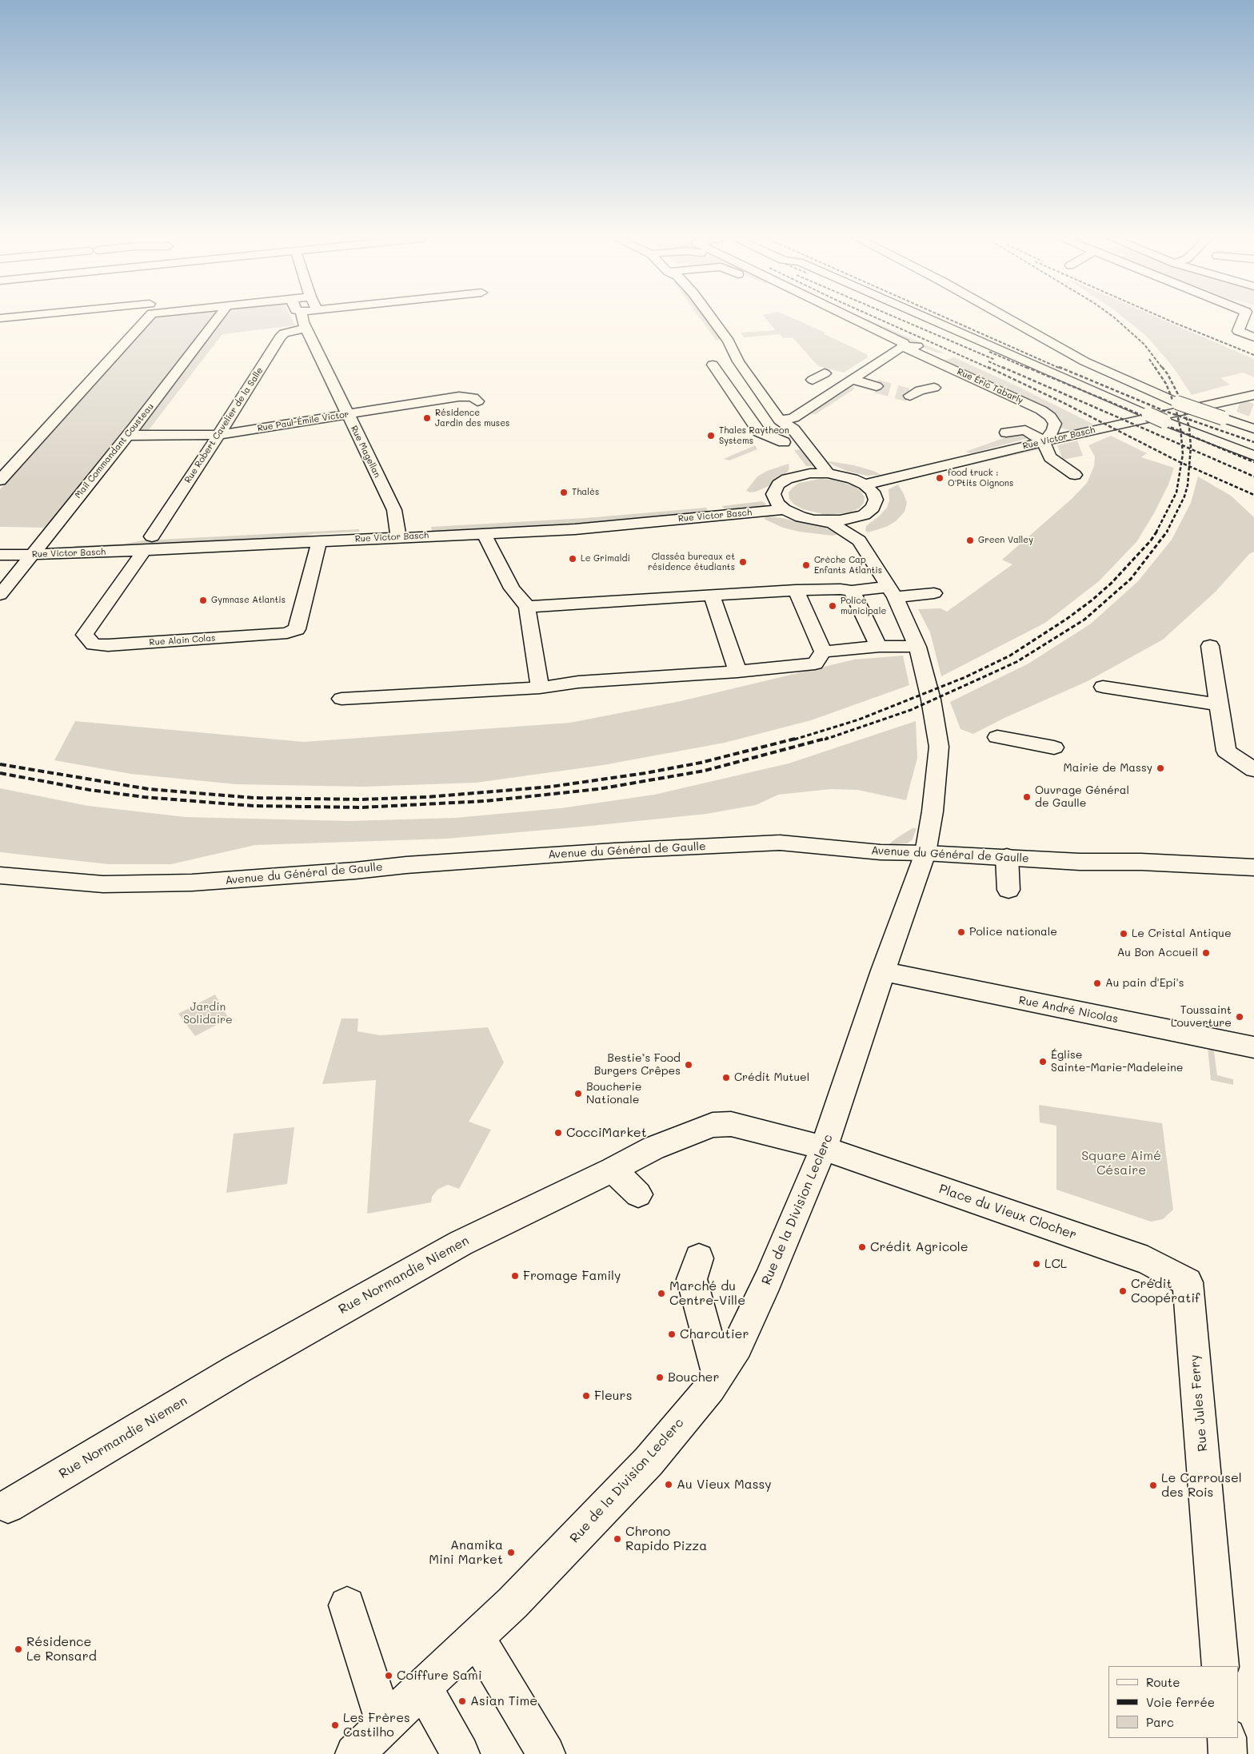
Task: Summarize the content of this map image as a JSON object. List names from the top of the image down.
{
  "streets": {
    "street": [
      "Rue Éric Tabarly",
      "Rue Paul-Émile Victor",
      "Rue Robert Cavelier de la Salle",
      "Rue Victor Basch",
      "Mail Commandant Cousteau",
      "Rue Magellan",
      "Rue Alain Colas",
      "Avenue du Général de Gaulle",
      "Rue André Nicolas",
      "Rue de la Division Leclerc",
      "Place du Vieux Clocher",
      "Rue Normandie Niemen",
      "Rue Jules Ferry"
    ]
  },
  "crossings": [
    ["Rue Éric Tabarly", "Rue Victor Basch"],
    ["Rue Paul-Émile Victor", "Rue Robert Cavelier de la Salle"],
    ["Rue Paul-Émile Victor", "Mail Commandant Cousteau"],
    ["Rue Paul-Émile Victor", "Rue Magellan"],
    ["Rue Robert Cavelier de la Salle", "Rue Victor Basch"],
    ["Rue Robert Cavelier de la Salle", "Rue Magellan"],
    ["Rue Robert Cavelier de la Salle", "Rue Alain Colas"],
    ["Rue Victor Basch", "Mail Commandant Cousteau"],
    ["Rue Victor Basch", "Rue Magellan"],
    ["Rue Victor Basch", "Rue Alain Colas"],
    ["Avenue du Général de Gaulle", "Rue de la Division Leclerc"],
    ["Rue André Nicolas", "Rue de la Division Leclerc"],
    ["Rue de la Division Leclerc", "Place du Vieux Clocher"],
    ["Rue de la Division Leclerc", "Rue Normandie Niemen"],
    ["Place du Vieux Clocher", "Rue Normandie Niemen"],
    ["Place du Vieux Clocher", "Rue Jules Ferry"]
  ],
  "parks": ["Jardin Solidaire", "Square Aimé Césaire"],
  "places": [
    "Résidence Jardin des muses",
    "Thales Raytheon Systems",
    "food truck : O'Ptits Oignons",
    "Thalès",
    "Green Valley",
    "Le Grimaldi",
    "Classéa bureaux et résidence étudiants",
    "Crèche Cap Enfants Atlantis",
    "Gymnase Atlantis",
    "Police municipale",
    "Mairie de Massy",
    "Ouvrage Général de Gaulle",
    "Police nationale",
    "Le Cristal Antique",
    "Au Bon Accueil",
    "Au pain d'Epi's",
    "Toussaint Louverture",
    "Église Sainte-Marie-Madeleine",
    "Bestie’s Food Burgers Crêpes",
    "Crédit Mutuel",
    "Boucherie Nationale",
    "CocciMarket",
    "Crédit Agricole",
    "LCL",
    "Fromage Family",
    "Crédit Coopératif",
    "Marché du Centre-Ville",
    "Charcutier",
    "Boucher",
    "Fleurs",
    "Au Vieux Massy",
    "Le Carrousel des Rois",
    "Chrono Rapido Pizza",
    "Anamika Mini Market",
    "Résidence Le Ronsard",
    "Coiffure Sami",
    "Asian Time",
    "Les Frères Castilho"
  ],
  "legend": ["Route", "Voie ferrée", "Parc"]
}
